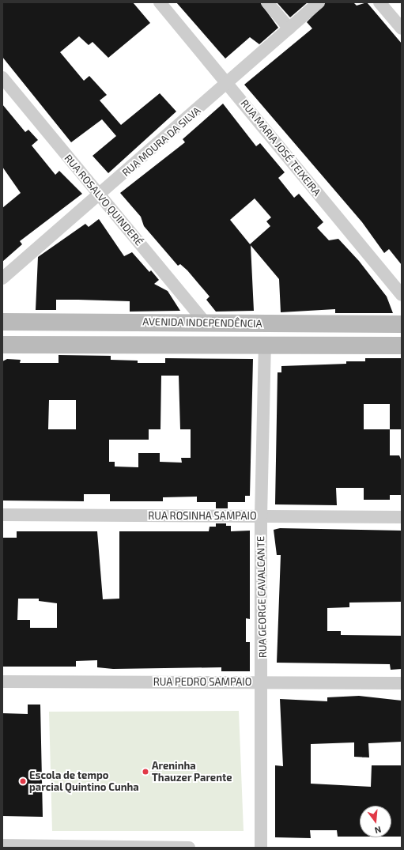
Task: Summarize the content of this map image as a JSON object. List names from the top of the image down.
{
  "streets": {
    "main road": ["AVENIDA INDEPENDÊNCIA"],
    "street": [
      "RUA MOURA DA SILVA",
      "RUA MARIA JOSÉ TEIXEIRA",
      "RUA ROSALVO QUINDERÉ",
      "RUA ROSINHA SAMPAIO",
      "RUA GEORGE CAVALCANTE",
      "RUA PEDRO SAMPAIO"
    ]
  },
  "crossings": [
    ["RUA MOURA DA SILVA", "RUA MARIA JOSÉ TEIXEIRA"],
    ["RUA MOURA DA SILVA", "RUA ROSALVO QUINDERÉ"],
    ["RUA ROSALVO QUINDERÉ", "AVENIDA INDEPENDÊNCIA"],
    ["RUA ROSINHA SAMPAIO", "RUA GEORGE CAVALCANTE"],
    ["RUA GEORGE CAVALCANTE", "RUA PEDRO SAMPAIO"]
  ],
  "places": ["Areninha Thauzer Parente", "Escola de tempo parcial Quintino Cunha"],
  "north": "bottom"
}
